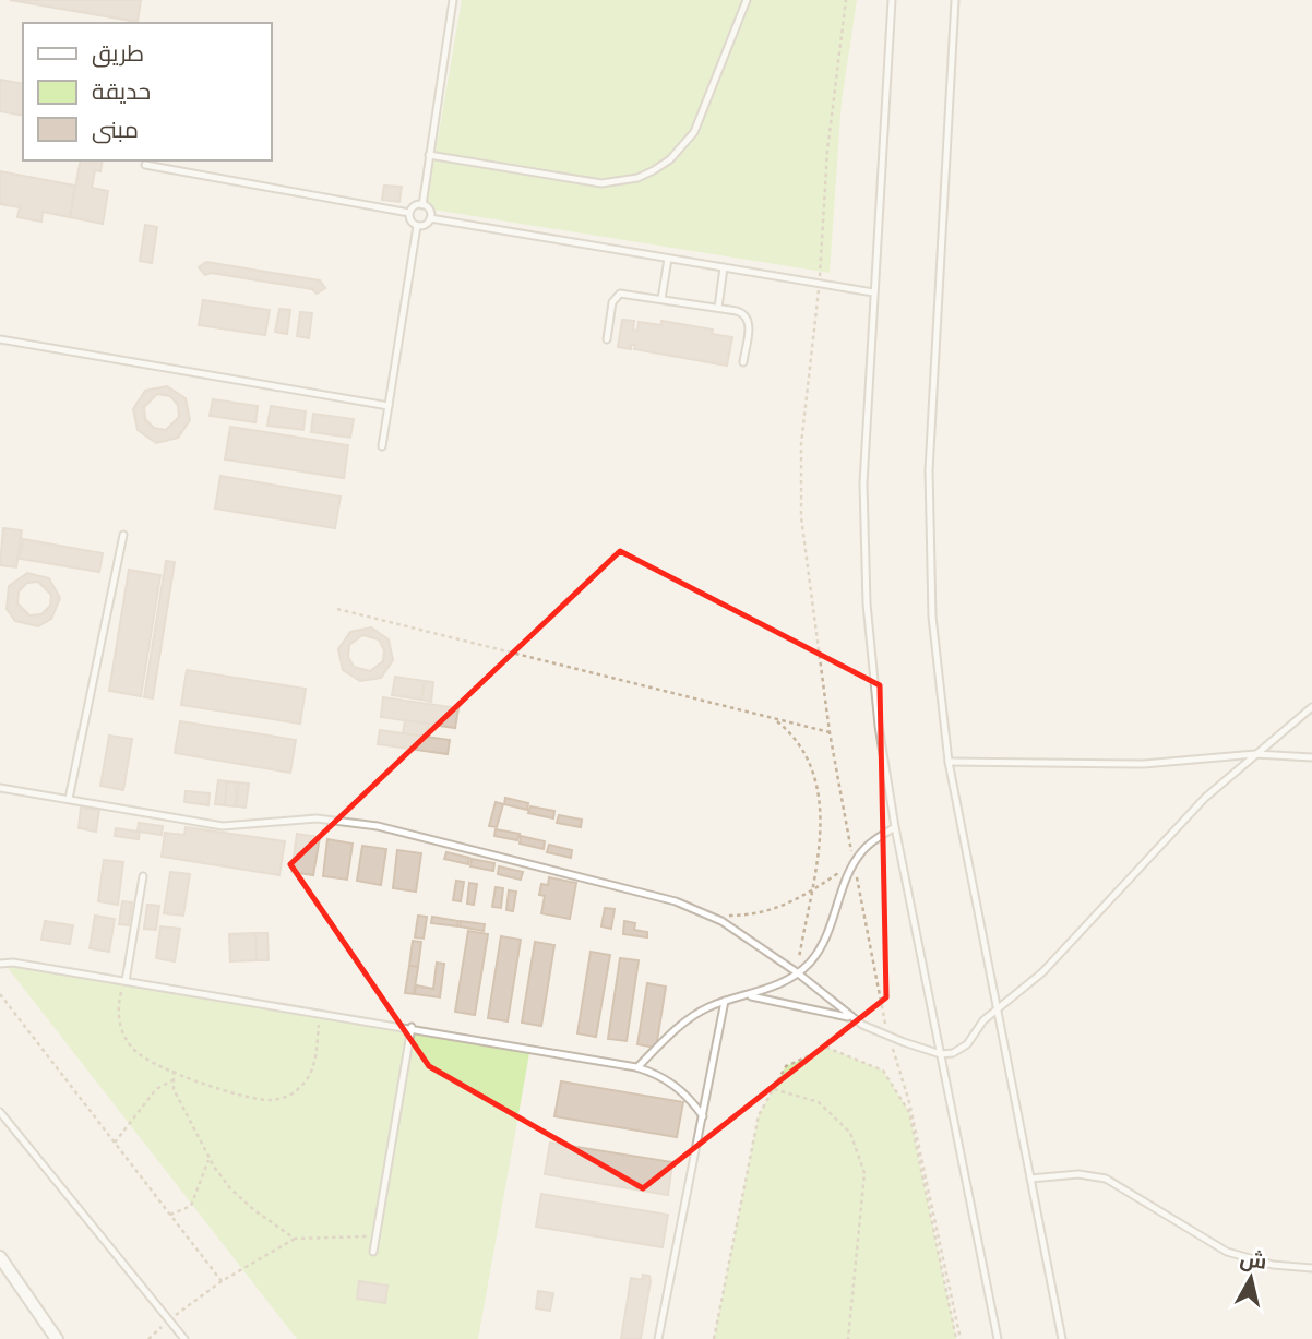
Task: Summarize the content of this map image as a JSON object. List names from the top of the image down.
{
  "legend": ["طريق", "حديقة", "مبنى"],
  "north": "top"
}
